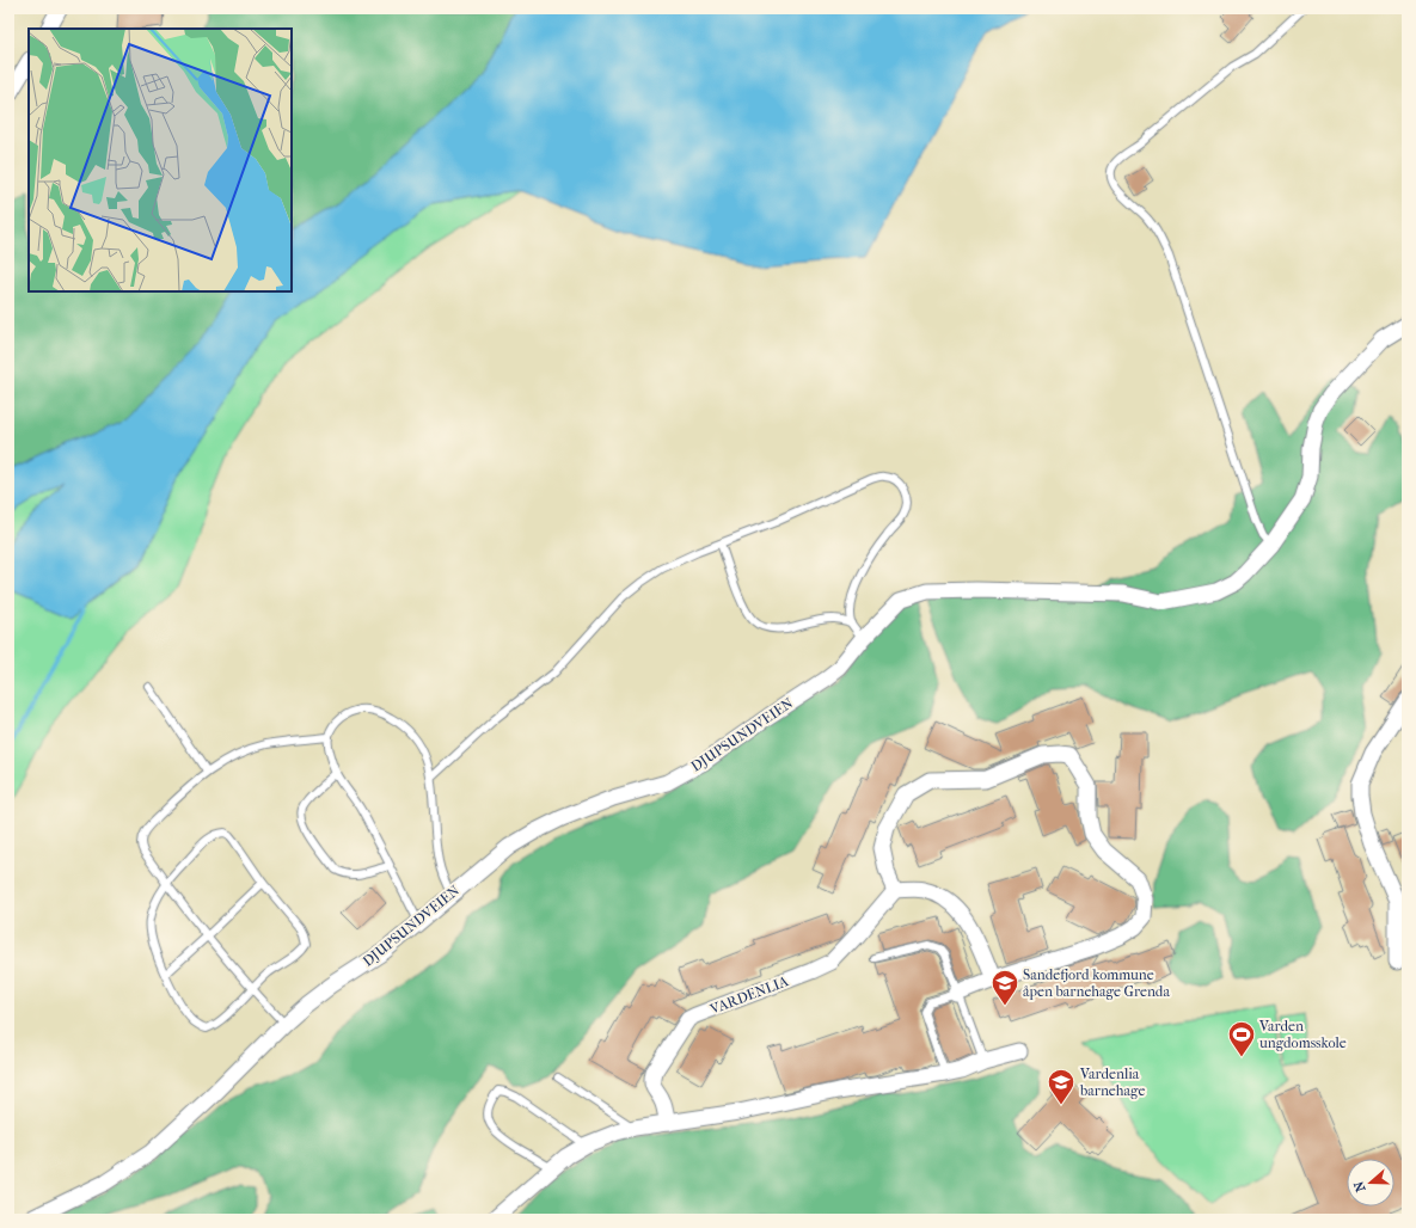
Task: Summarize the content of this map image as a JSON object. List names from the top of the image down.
{
  "streets": {
    "street": ["DJUPSUNDVEIEN", "VARDENLIA"]
  },
  "places": {
    "school or university": ["Sandefjord kommune åpen barnehage Grenda", "Vardenlia barnehage"],
    "sports": ["Varden ungdomsskole"]
  },
  "north": "left"
}
